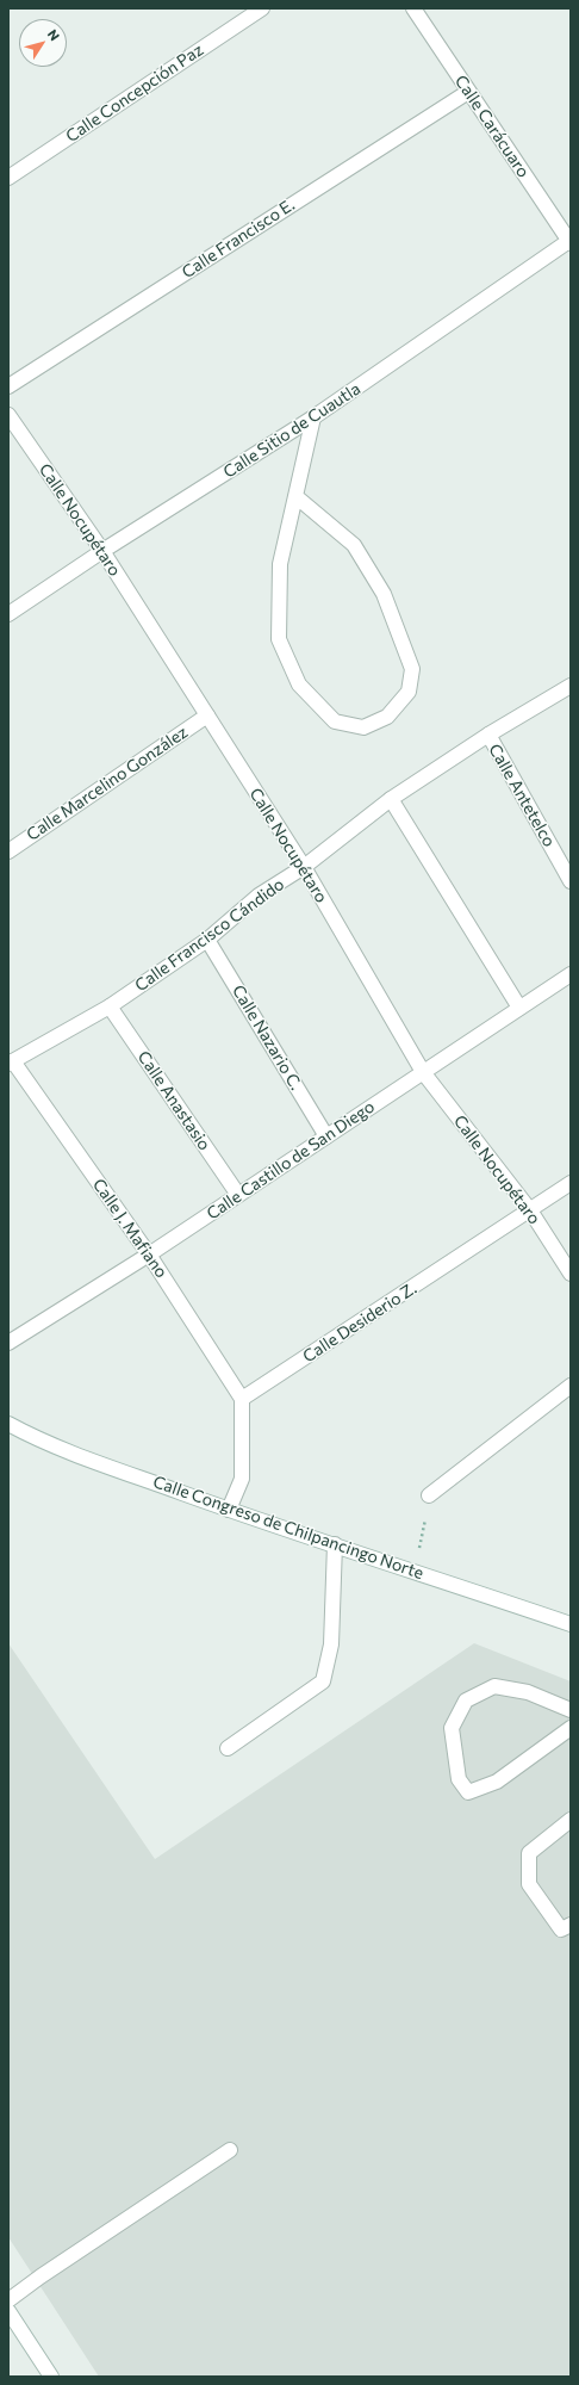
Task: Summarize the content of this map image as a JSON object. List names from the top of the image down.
{
  "streets": {
    "street": [
      "Calle Concepción Paz",
      "Calle Carácuaro",
      "Calle Francisco E.",
      "Calle Sitio de Cuautla",
      "Calle Nocupétaro",
      "Calle Marcelino González",
      "Calle Antetelco",
      "Calle Francisco Cándido",
      "Calle Nazario C.",
      "Calle Anastasio",
      "Calle Castillo de San Diego",
      "Calle J. Mafiano",
      "Calle Desiderio Z.",
      "Calle Congreso de Chilpancingo Norte"
    ]
  },
  "crossings": [
    ["Calle Carácuaro", "Calle Francisco E."],
    ["Calle Carácuaro", "Calle Sitio de Cuautla"],
    ["Calle Sitio de Cuautla", "Calle Nocupétaro"],
    ["Calle Nocupétaro", "Calle Marcelino González"],
    ["Calle Nocupétaro", "Calle Francisco Cándido"],
    ["Calle Nocupétaro", "Calle Castillo de San Diego"],
    ["Calle Nocupétaro", "Calle Desiderio Z."],
    ["Calle Antetelco", "Calle Francisco Cándido"],
    ["Calle Francisco Cándido", "Calle Nazario C."],
    ["Calle Francisco Cándido", "Calle Anastasio"],
    ["Calle Francisco Cándido", "Calle J. Mafiano"],
    ["Calle Nazario C.", "Calle Castillo de San Diego"],
    ["Calle Anastasio", "Calle Castillo de San Diego"],
    ["Calle Castillo de San Diego", "Calle J. Mafiano"],
    ["Calle J. Mafiano", "Calle Desiderio Z."]
  ],
  "north": "top right"
}
